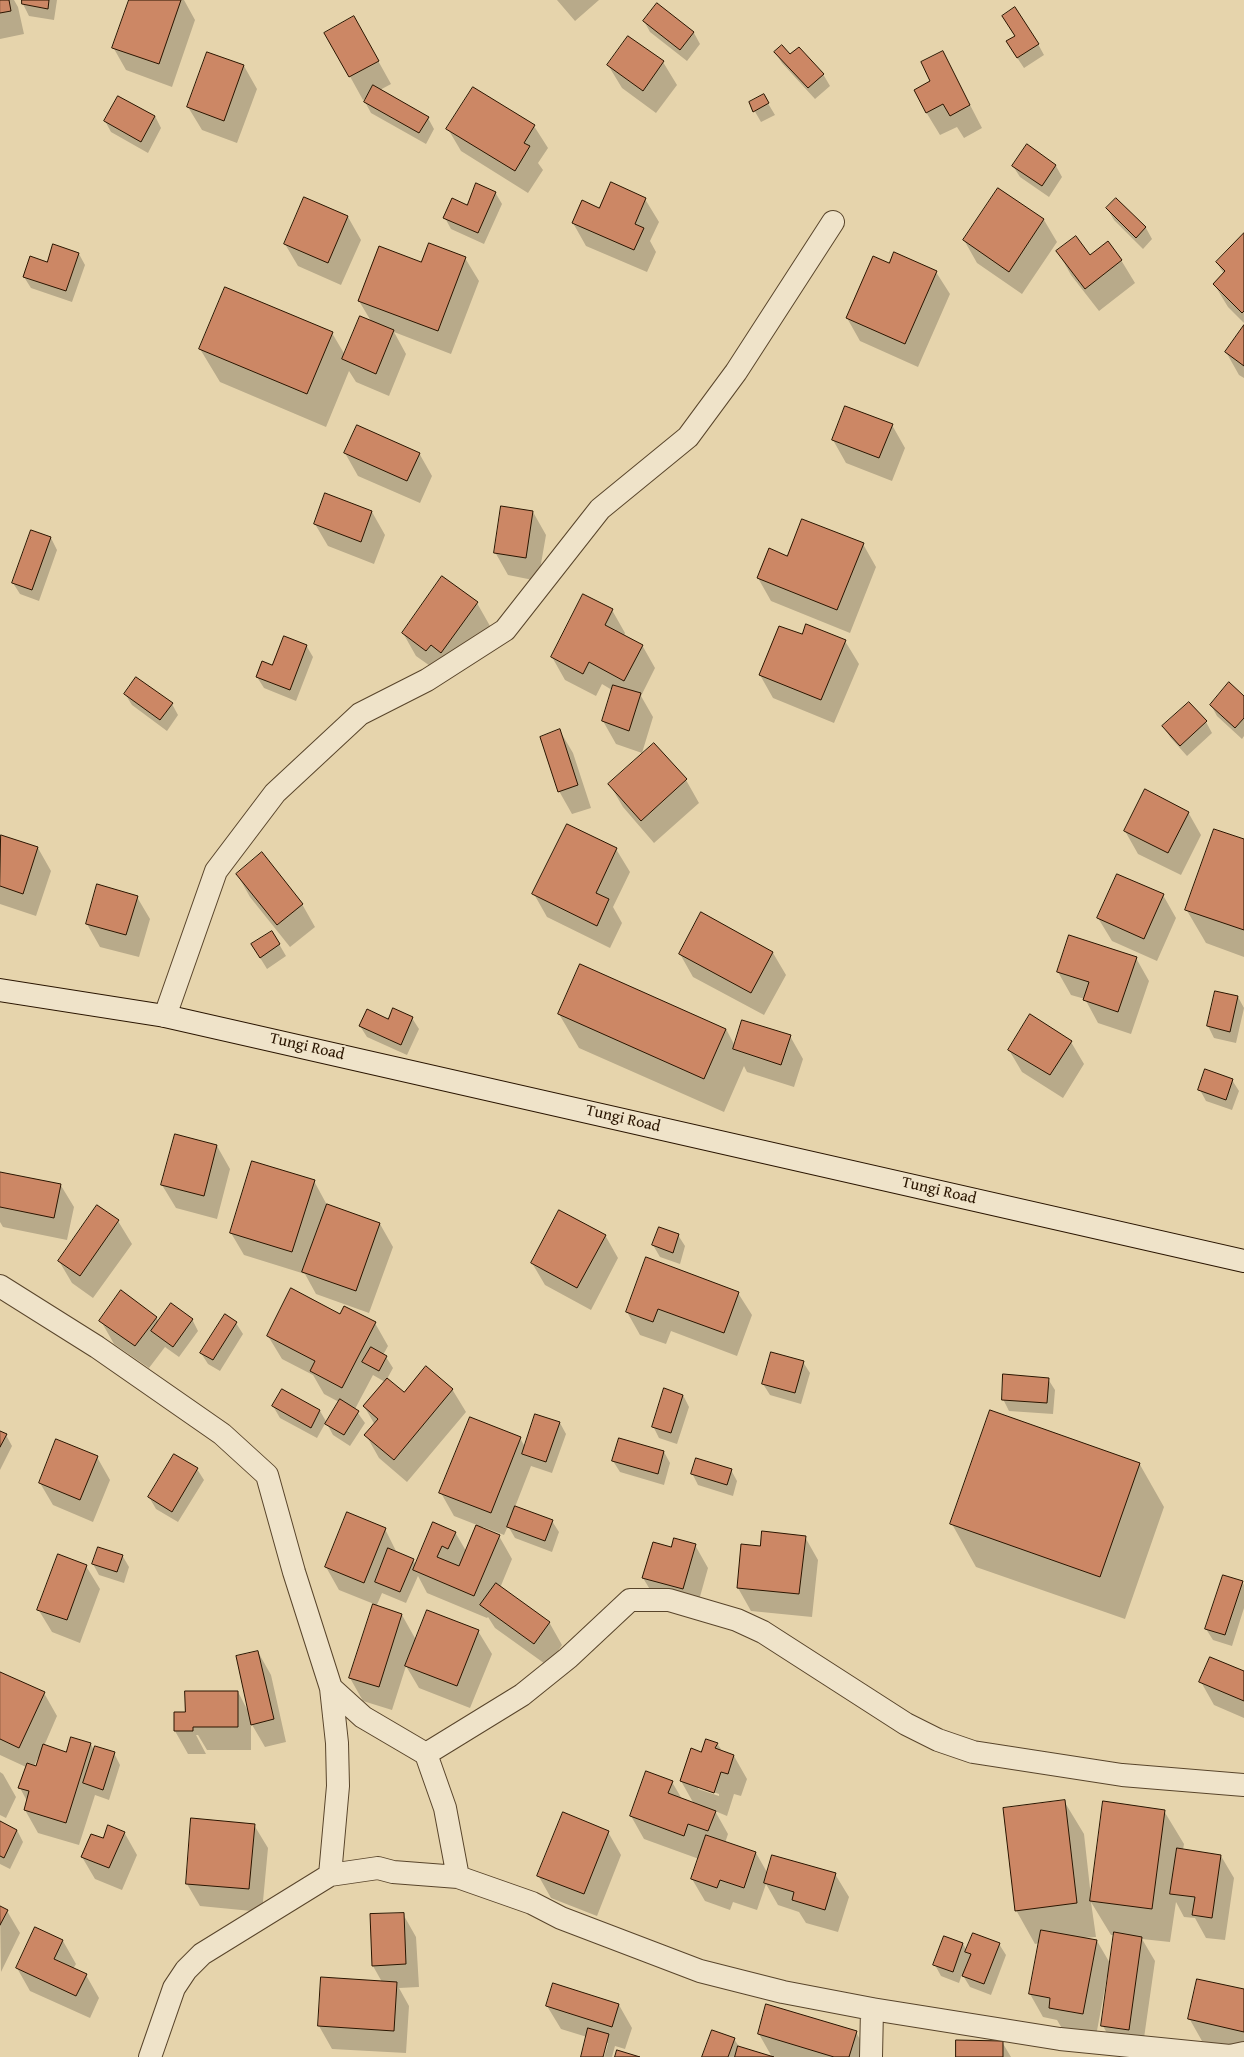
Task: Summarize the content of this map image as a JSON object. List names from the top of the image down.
{
  "streets": {
    "street": ["Tungi Road"]
  }
}
